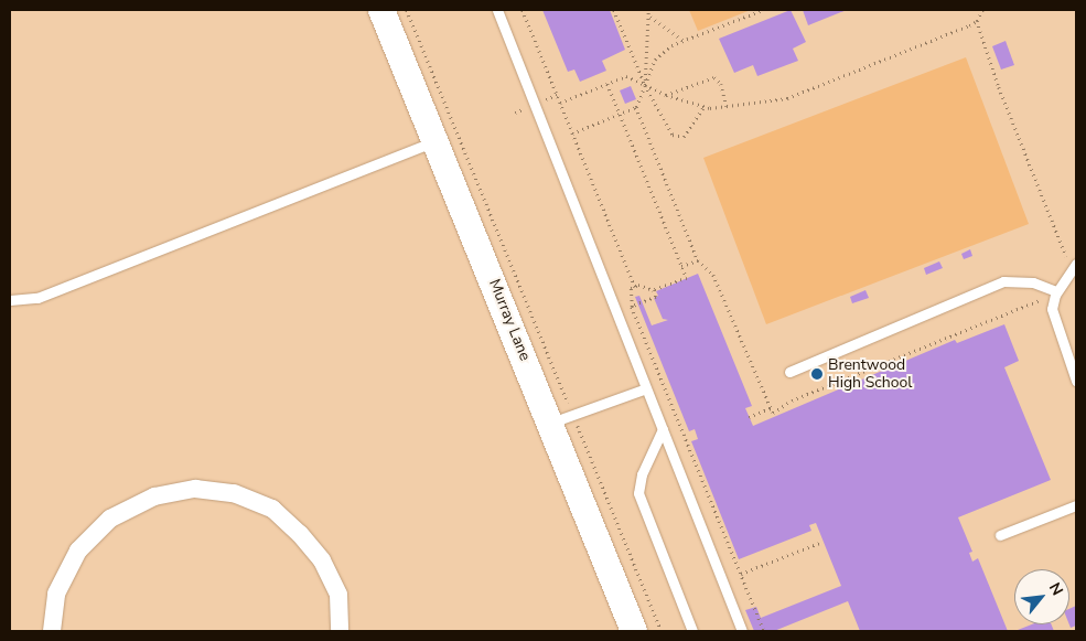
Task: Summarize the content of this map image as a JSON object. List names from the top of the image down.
{
  "streets": {
    "main road": ["Murray Lane"]
  },
  "places": ["Brentwood High School"],
  "north": "top right"
}
